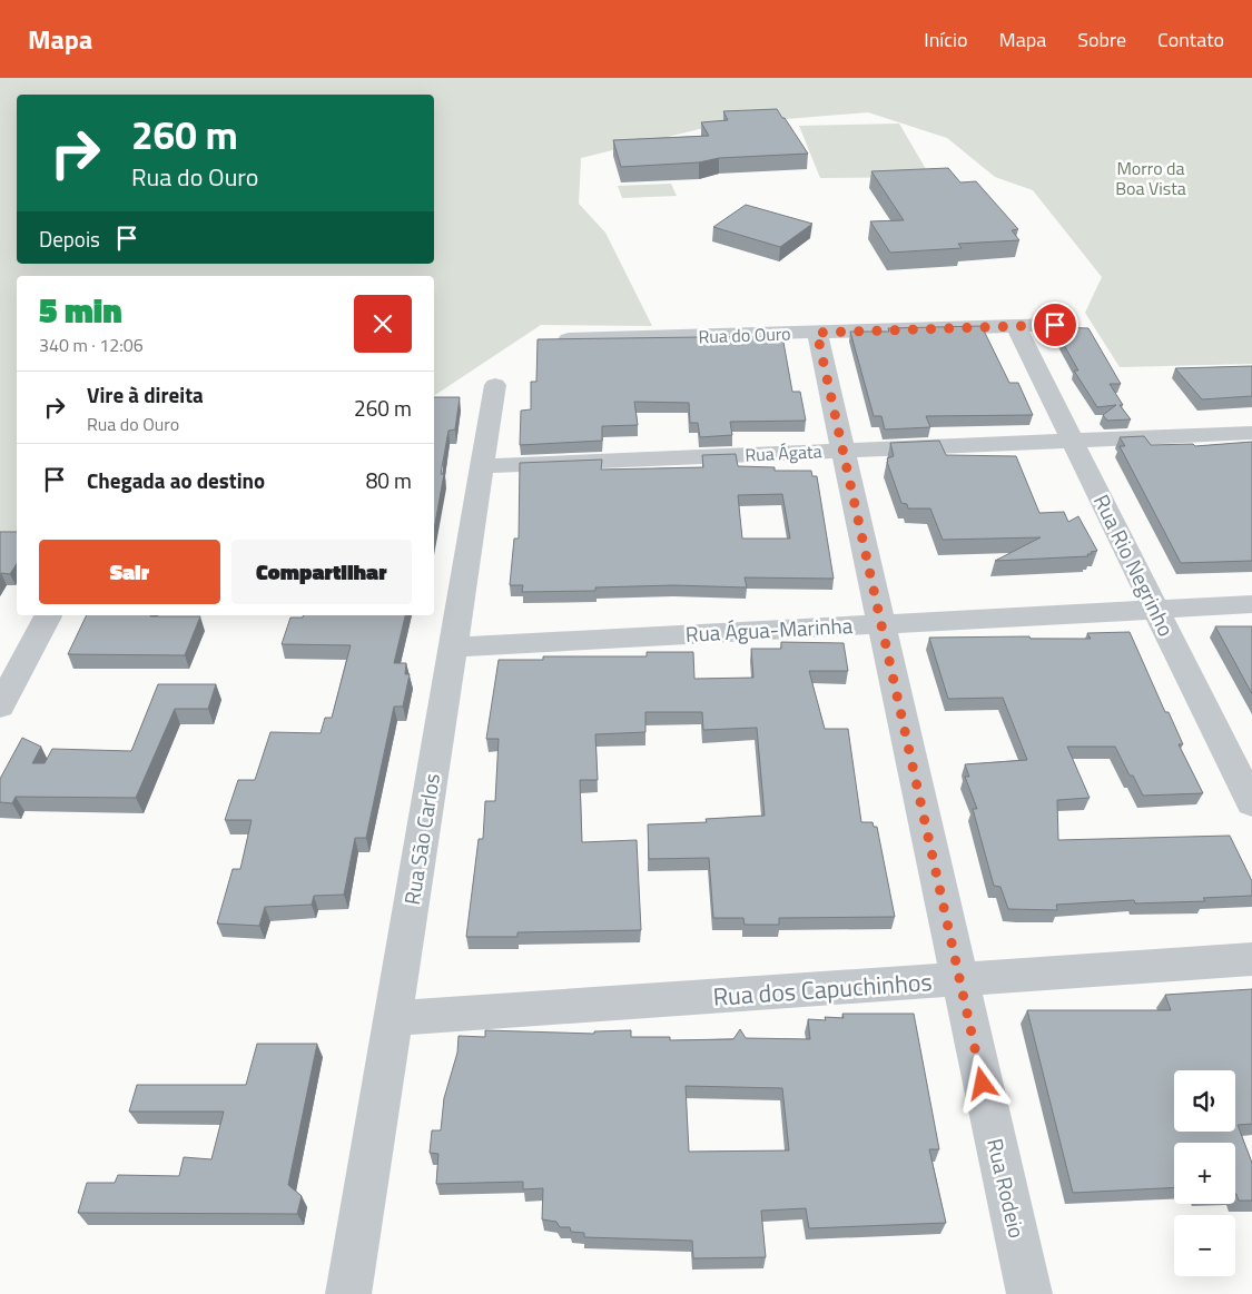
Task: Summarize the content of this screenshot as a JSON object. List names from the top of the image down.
{
  "streets": {
    "street": [
      "Rua do Ouro",
      "Rua Ágata",
      "Rua Rio Negrinho",
      "Rua Água-Marinha",
      "Rua São Carlos",
      "Rua dos Capuchinhos",
      "Rua Rodeio"
    ]
  },
  "crossings": [
    ["Rua do Ouro", "Rua Rio Negrinho"],
    ["Rua do Ouro", "Rua Rodeio"],
    ["Rua Ágata", "Rua Rio Negrinho"],
    ["Rua Ágata", "Rua São Carlos"],
    ["Rua Ágata", "Rua Rodeio"],
    ["Rua Rio Negrinho", "Rua Água-Marinha"],
    ["Rua Água-Marinha", "Rua São Carlos"],
    ["Rua Água-Marinha", "Rua Rodeio"],
    ["Rua São Carlos", "Rua dos Capuchinhos"],
    ["Rua dos Capuchinhos", "Rua Rodeio"]
  ],
  "parks": ["Morro da Boa Vista"],
  "page": {
    "header": "Mapa",
    "nav": [
      "Início",
      "Mapa",
      "Sobre",
      "Contato"
    ],
    "turn": ["260 m", "Rua do Ouro"],
    "then": "Depois",
    "heading": ["5 min", "340 m · 12:06"],
    "list": [
      {
        "name": "Vire à direita",
        "note": "Rua do Ouro",
        "value": "260 m"
      },
      {
        "name": "Chegada ao destino",
        "value": "80 m"
      }
    ],
    "buttons": ["Sair", "Compartilhar"],
    "map_buttons": ["+", "−"]
  }
}
